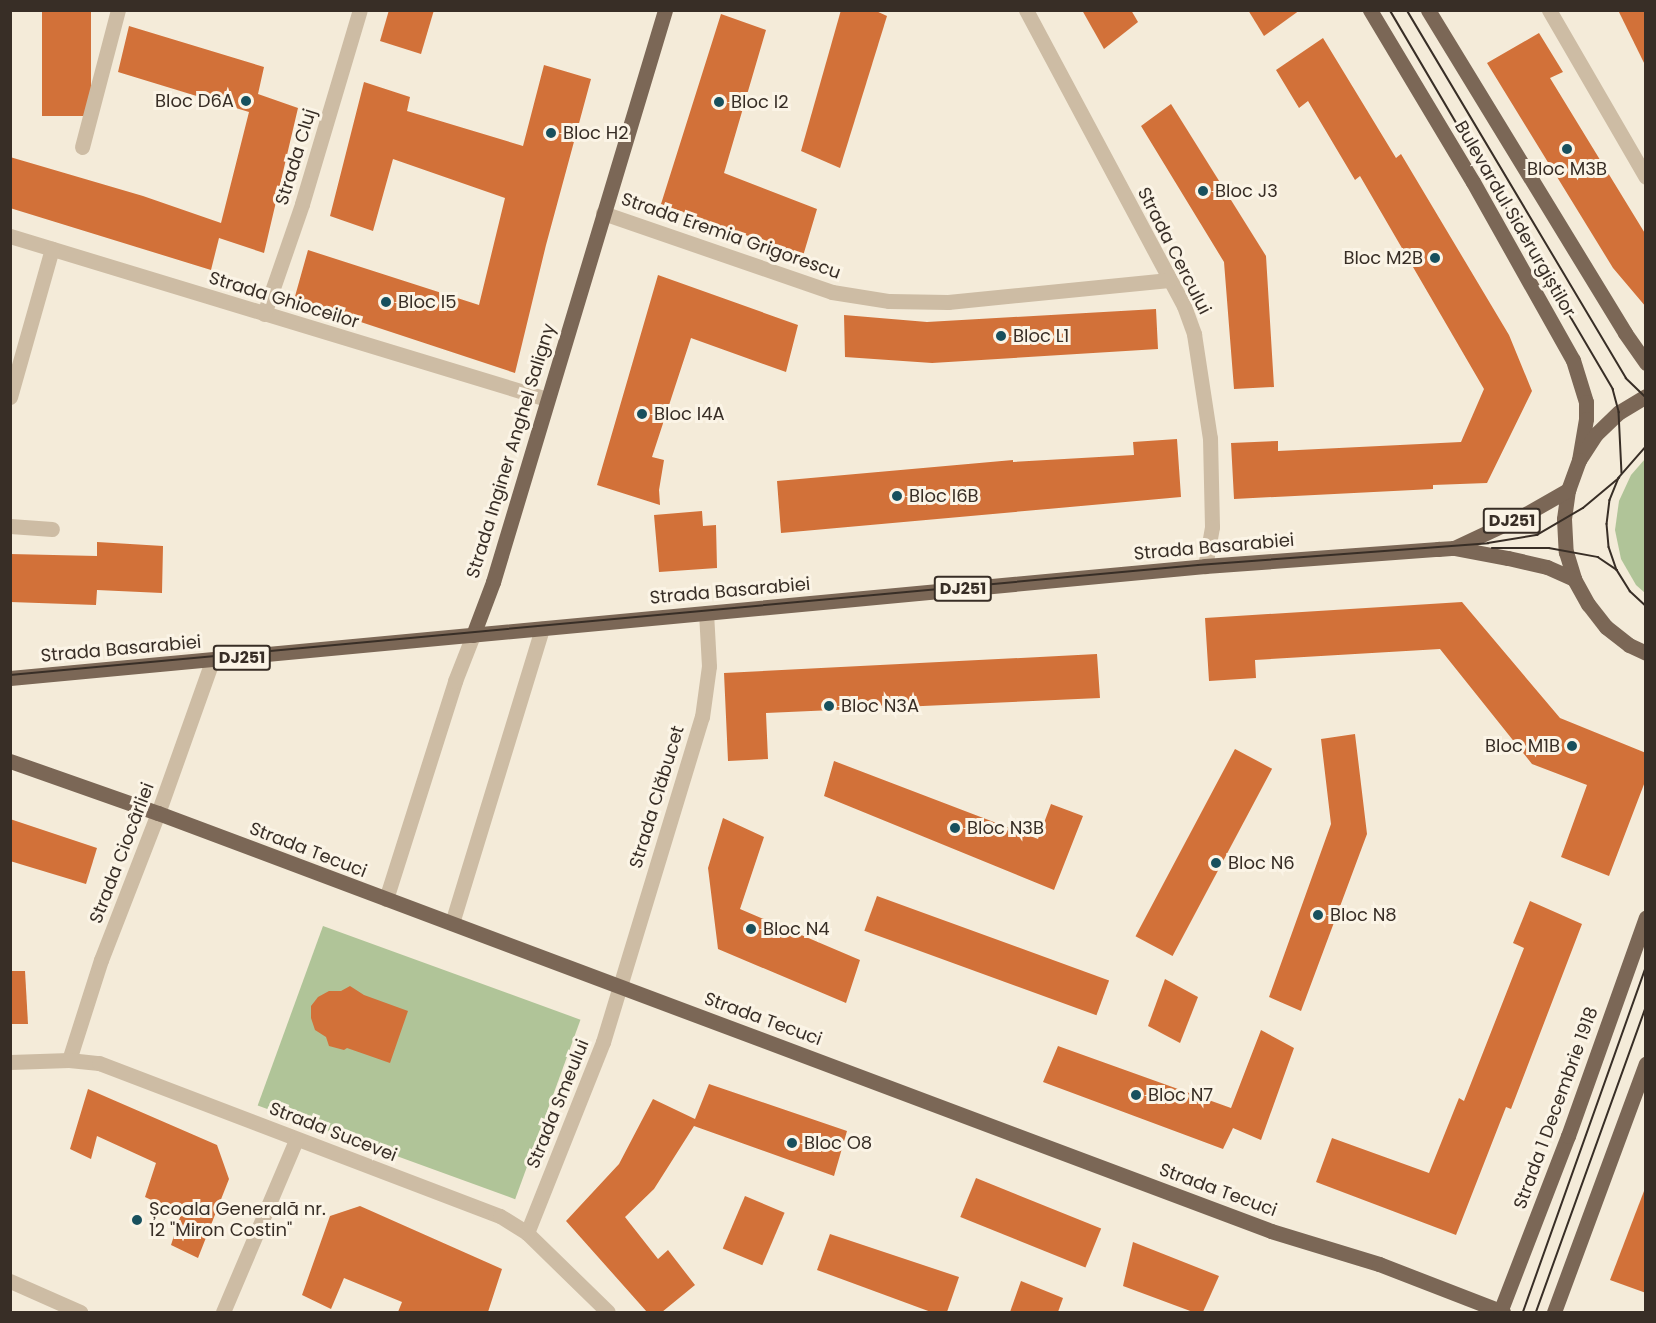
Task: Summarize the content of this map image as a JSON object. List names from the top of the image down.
{
  "streets": {
    "main road": [
      "Bulevardul Siderurgiștilor",
      "Strada Inginer Anghel Saligny",
      "DJ251",
      "Strada Basarabiei",
      "Strada Tecuci",
      "Strada 1 Decembrie 1918"
    ],
    "street": [
      "Strada Cluj",
      "Strada Eremia Grigorescu",
      "Strada Cercului",
      "Strada Ghioceilor",
      "Strada Clăbucet",
      "Strada Ciocârliei",
      "Strada Smeului",
      "Strada Sucevei"
    ]
  },
  "crossings": [
    ["Strada Cluj", "Strada Ghioceilor"],
    ["Bulevardul Siderurgiștilor", "DJ251"],
    ["Strada Eremia Grigorescu", "Strada Cercului"],
    ["Strada Eremia Grigorescu", "Strada Inginer Anghel Saligny"],
    ["Strada Cercului", "Strada Basarabiei"],
    ["Strada Ghioceilor", "Strada Inginer Anghel Saligny"],
    ["Strada Inginer Anghel Saligny", "Strada Basarabiei"],
    ["Strada Inginer Anghel Saligny", "Strada Tecuci"],
    ["DJ251", "Strada Basarabiei"],
    ["Strada Basarabiei", "Strada Clăbucet"],
    ["Strada Basarabiei", "Strada Ciocârliei"],
    ["Strada Clăbucet", "Strada Tecuci"],
    ["Strada Clăbucet", "Strada Smeului"],
    ["Strada Tecuci", "Strada Ciocârliei"],
    ["Strada Tecuci", "Strada Smeului"],
    ["Strada Tecuci", "Strada 1 Decembrie 1918"],
    ["Strada Ciocârliei", "Strada Sucevei"],
    ["Strada Smeului", "Strada Sucevei"]
  ],
  "places": [
    "Bloc D6A",
    "Bloc I2",
    "Bloc H2",
    "Bloc M3B",
    "Bloc J3",
    "Bloc M2B",
    "Bloc I5",
    "Bloc L1",
    "Bloc I4A",
    "Bloc I6B",
    "Bloc N3A",
    "Bloc M1B",
    "Bloc N3B",
    "Bloc N6",
    "Bloc N8",
    "Bloc N4",
    "Bloc N7",
    "Bloc O8",
    "Școala Generală nr. 12 \"Miron Costin\""
  ]
}
